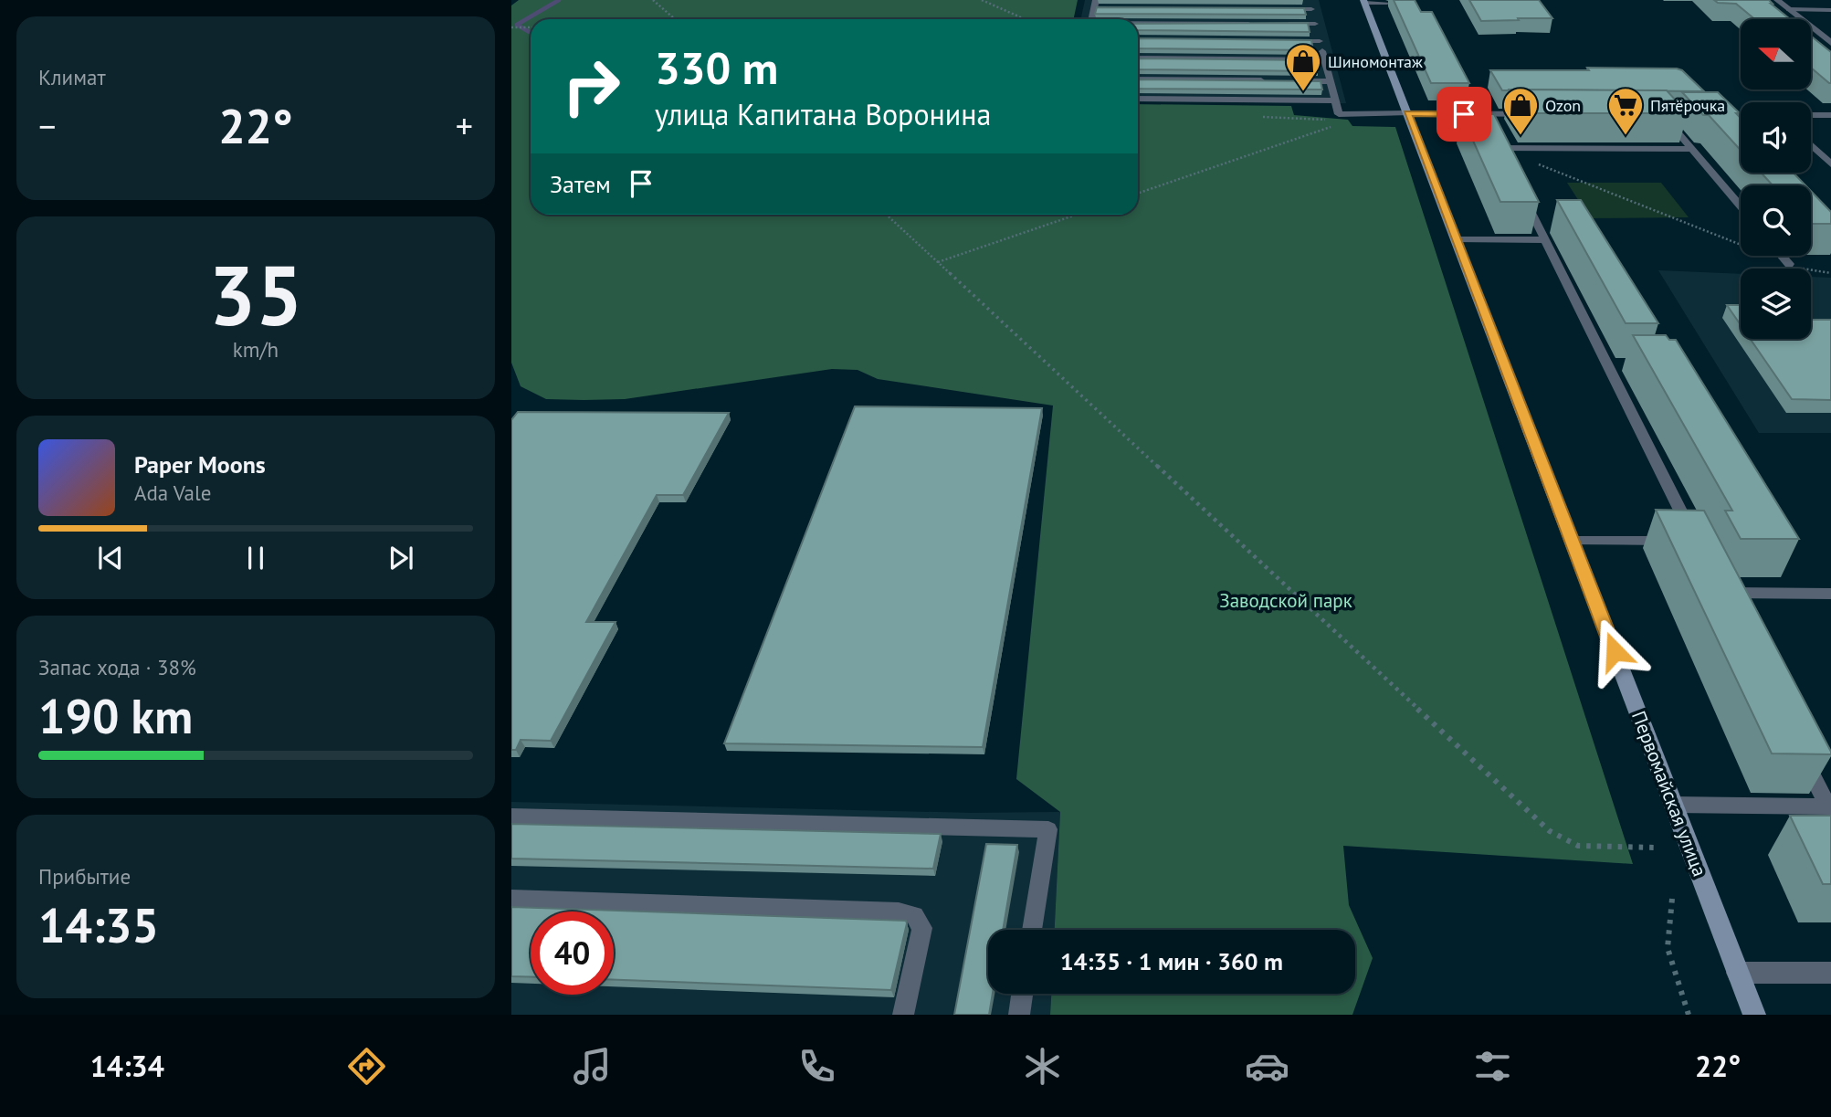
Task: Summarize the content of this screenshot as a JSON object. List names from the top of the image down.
{
  "streets": {
    "street": ["Первомайская улица"]
  },
  "parks": ["Заводской парк"],
  "places": {
    "shop": ["Шиномонтаж", "Ozon"],
    "supermarket": ["Пятёрочка"]
  },
  "north": "left",
  "page": {
    "tile": [
      "Климат",
      ["35", "km/h"],
      ["Запас хода · 38%", "190 km"],
      ["Прибытие", "14:35"]
    ],
    "turn": ["330 m", "улица Капитана Воронина"],
    "heat": ["−", "22°", "+"],
    "then": "Затем",
    "song": ["Paper Moons", "Ada Vale"],
    "limit": "40",
    "trip": "14:35 · 1 мин · 360 m",
    "tabs": ["14:34", "22°"]
  }
}
